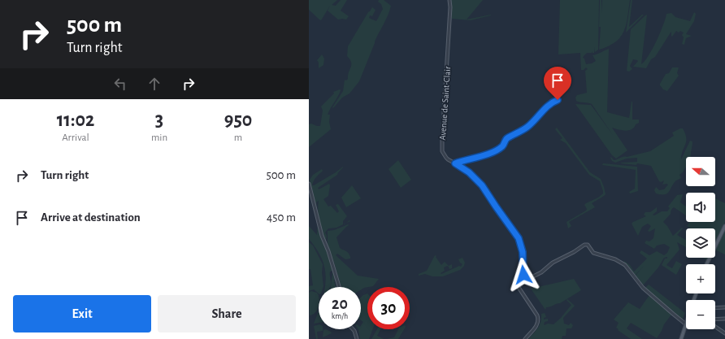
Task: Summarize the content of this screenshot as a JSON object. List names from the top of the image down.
{
  "streets": {
    "street": ["Avenue de Saint-Clair"]
  },
  "north": "left",
  "page": {
    "turn": ["500 m", "Turn right"],
    "eta": [
      "11:02",
      "Arrival",
      "3",
      "min",
      "950",
      "m"
    ],
    "list": [
      {
        "name": "Turn right",
        "value": "500 m"
      },
      {
        "name": "Arrive at destination",
        "value": "450 m"
      }
    ],
    "map_buttons": ["+", "−"],
    "speed": "20 km/h",
    "limit": "30",
    "buttons": ["Exit", "Share"]
  }
}
